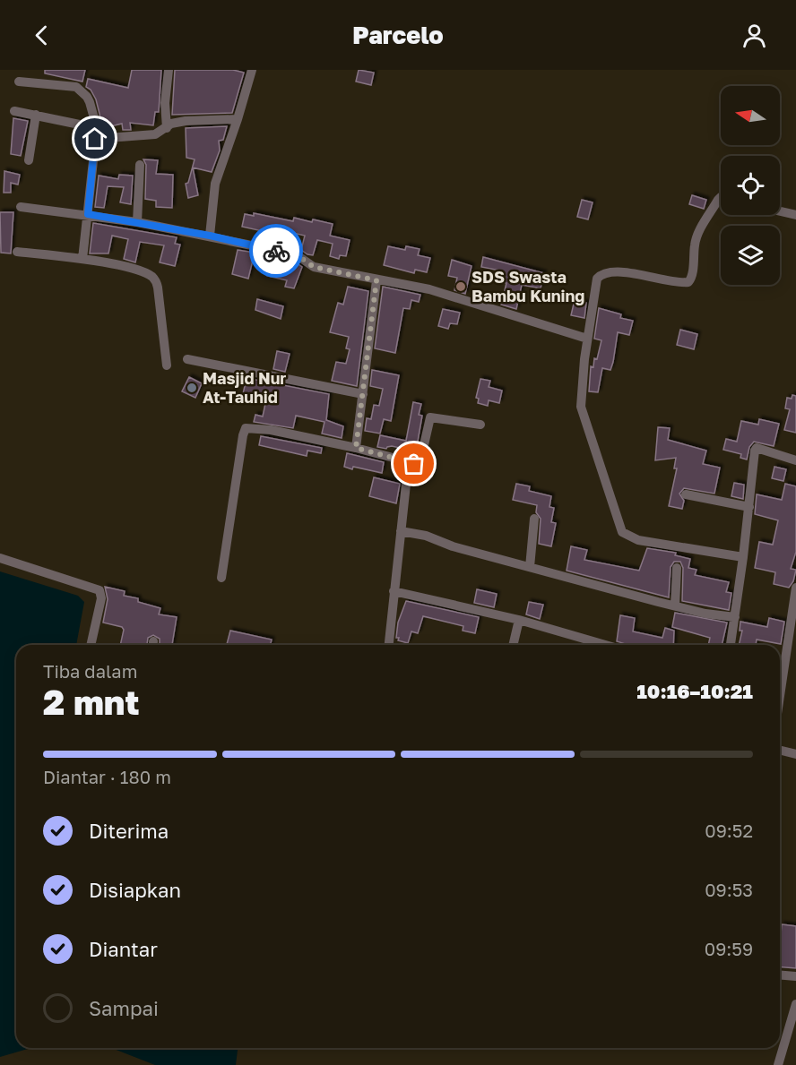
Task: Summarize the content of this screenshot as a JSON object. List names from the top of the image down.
{
  "places": ["SDS Swasta Bambu Kuning", "Masjid Nur At-Tauhid"],
  "north": "left",
  "page": {
    "header": "Parcelo",
    "heading": ["2 mnt", "Tiba dalam", "10:16–10:21"],
    "bar": "Diantar · 180 m",
    "list": [
      ["Diterima", "09:52"],
      ["Disiapkan", "09:53"],
      ["Diantar", "09:59"],
      "Sampai"
    ]
  }
}
